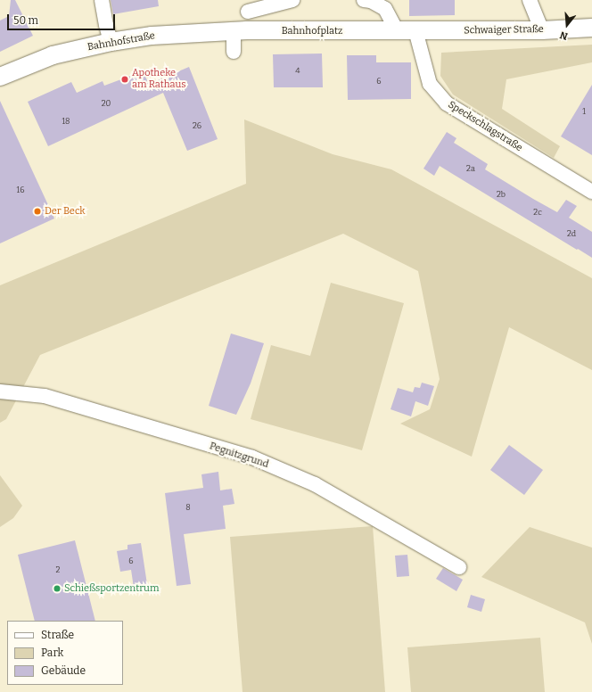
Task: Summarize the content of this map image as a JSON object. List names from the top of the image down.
{
  "streets": {
    "main road": ["Schwaiger Straße", "Bahnhofplatz", "Bahnhofstraße"],
    "street": ["Speckschlagstraße", "Pegnitzgrund"]
  },
  "crossings": [
    ["Schwaiger Straße", "Bahnhofplatz"],
    ["Schwaiger Straße", "Speckschlagstraße"],
    ["Bahnhofplatz", "Bahnhofstraße"],
    ["Bahnhofplatz", "Speckschlagstraße"]
  ],
  "places": ["Apotheke am Rathaus", "Der Beck", "Schießsportzentrum"],
  "house_numbers": [
    "4",
    "6",
    "20",
    "1",
    "18",
    "26",
    "2a",
    "16",
    "2b",
    "2c",
    "2d",
    "8",
    "6",
    "2"
  ],
  "legend": ["Straße", "Park", "Gebäude"],
  "scale_bar": "50 m",
  "north": "bottom"
}
